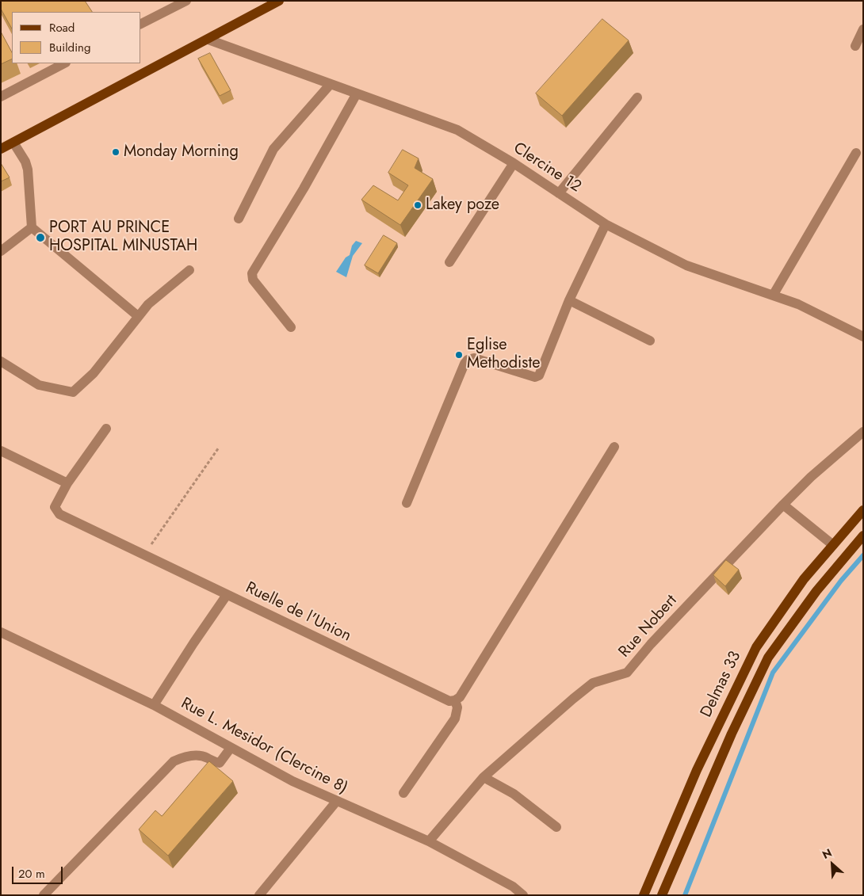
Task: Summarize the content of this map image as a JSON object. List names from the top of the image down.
{
  "streets": {
    "main road": ["Delmas 33"],
    "street": [
      "Clercine 12",
      "Ruelle de l'Union",
      "Rue Nobert",
      "Rue L. Mesidor (Clercine 8)"
    ]
  },
  "crossings": [
    ["Ruelle de l'Union", "Rue L. Mesidor (Clercine 8)"],
    ["Rue Nobert", "Rue L. Mesidor (Clercine 8)"]
  ],
  "places": [
    "Monday Morning",
    "Lakey poze",
    "PORT AU PRINCE HOSPITAL MINUSTAH",
    "Eglise Methodiste"
  ],
  "legend": ["Road", "Building"],
  "scale_bar": "20 m",
  "north": "top left"
}
